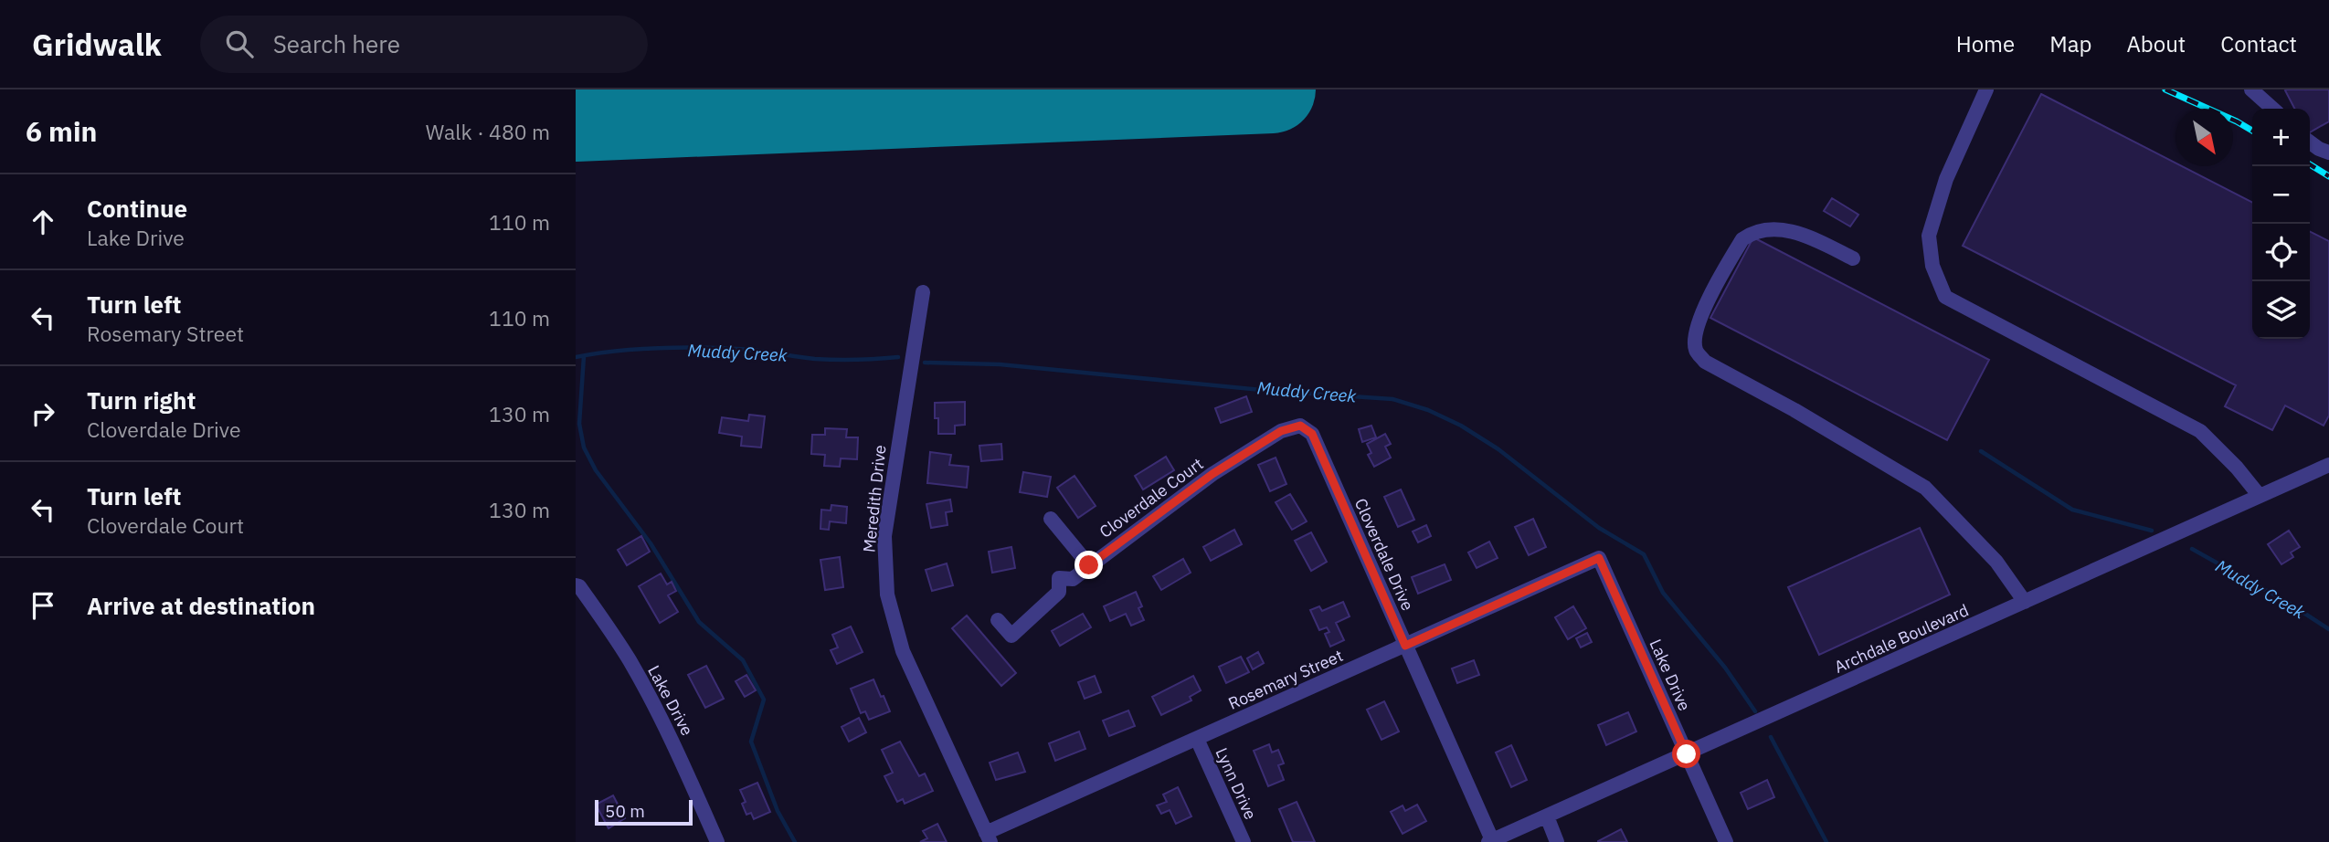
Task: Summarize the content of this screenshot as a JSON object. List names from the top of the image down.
{
  "streets": {
    "street": [
      "Cloverdale Court",
      "Meredith Drive",
      "Cloverdale Drive",
      "Archdale Boulevard",
      "Lake Drive",
      "Rosemary Street",
      "Lynn Drive"
    ]
  },
  "crossings": [
    ["Cloverdale Court", "Cloverdale Drive"],
    ["Meredith Drive", "Rosemary Street"],
    ["Cloverdale Drive", "Archdale Boulevard"],
    ["Cloverdale Drive", "Rosemary Street"],
    ["Archdale Boulevard", "Lake Drive"],
    ["Lake Drive", "Rosemary Street"],
    ["Rosemary Street", "Lynn Drive"]
  ],
  "water": ["Muddy Creek"],
  "scale_bar": "50 m",
  "north": "bottom right",
  "page": {
    "header": "Gridwalk",
    "search": "Search here",
    "nav": [
      "Home",
      "Map",
      "About",
      "Contact"
    ],
    "heading": ["6 min", "Walk · 480 m"],
    "map_buttons": ["+", "−"],
    "list": [
      ["Continue", "Lake Drive", "110 m"],
      ["Turn left", "Rosemary Street", "110 m"],
      ["Turn right", "Cloverdale Drive", "130 m"],
      ["Turn left", "Cloverdale Court", "130 m"],
      "Arrive at destination"
    ],
    "scale": "50 m"
  }
}
